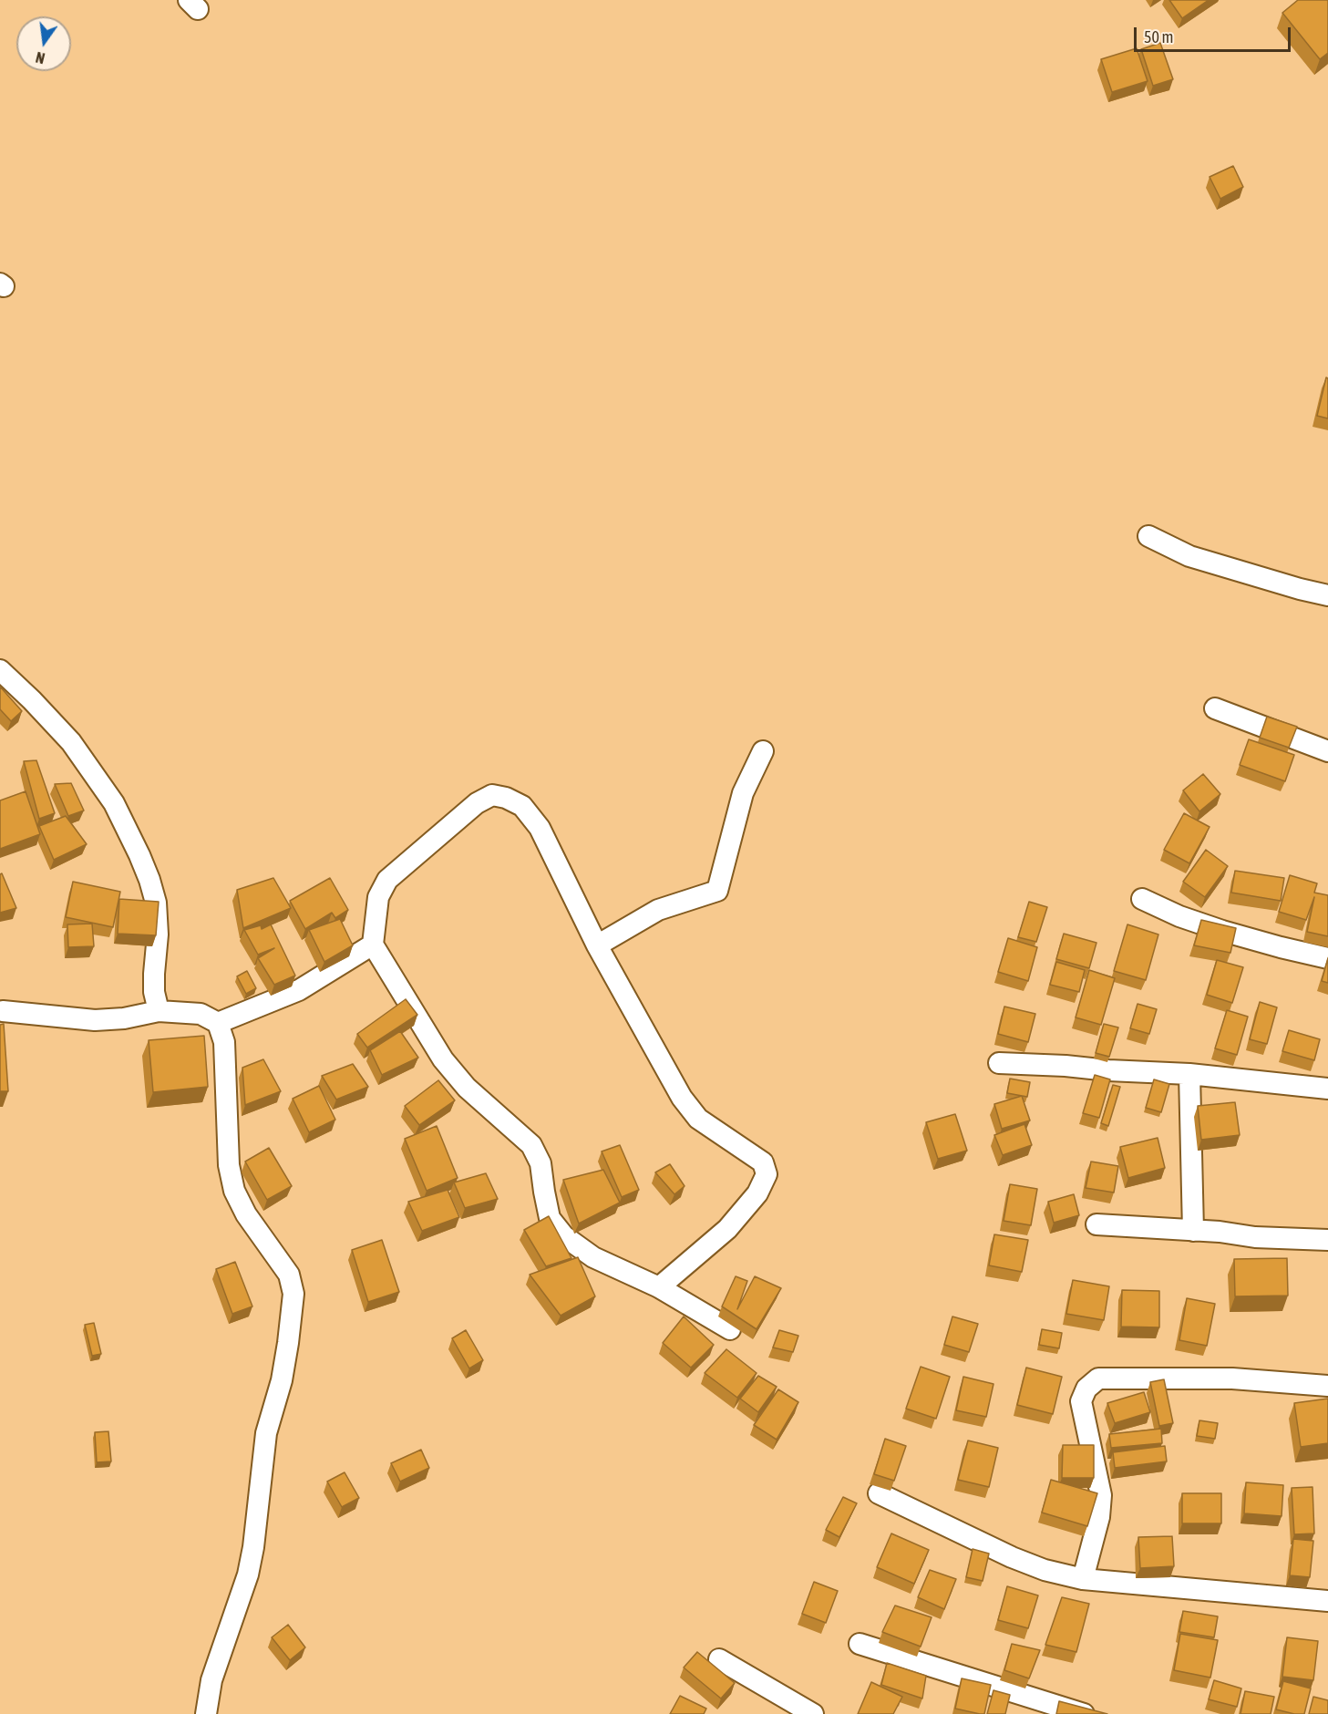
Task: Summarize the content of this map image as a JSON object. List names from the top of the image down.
{
  "scale_bar": "50 m",
  "north": "bottom"
}
